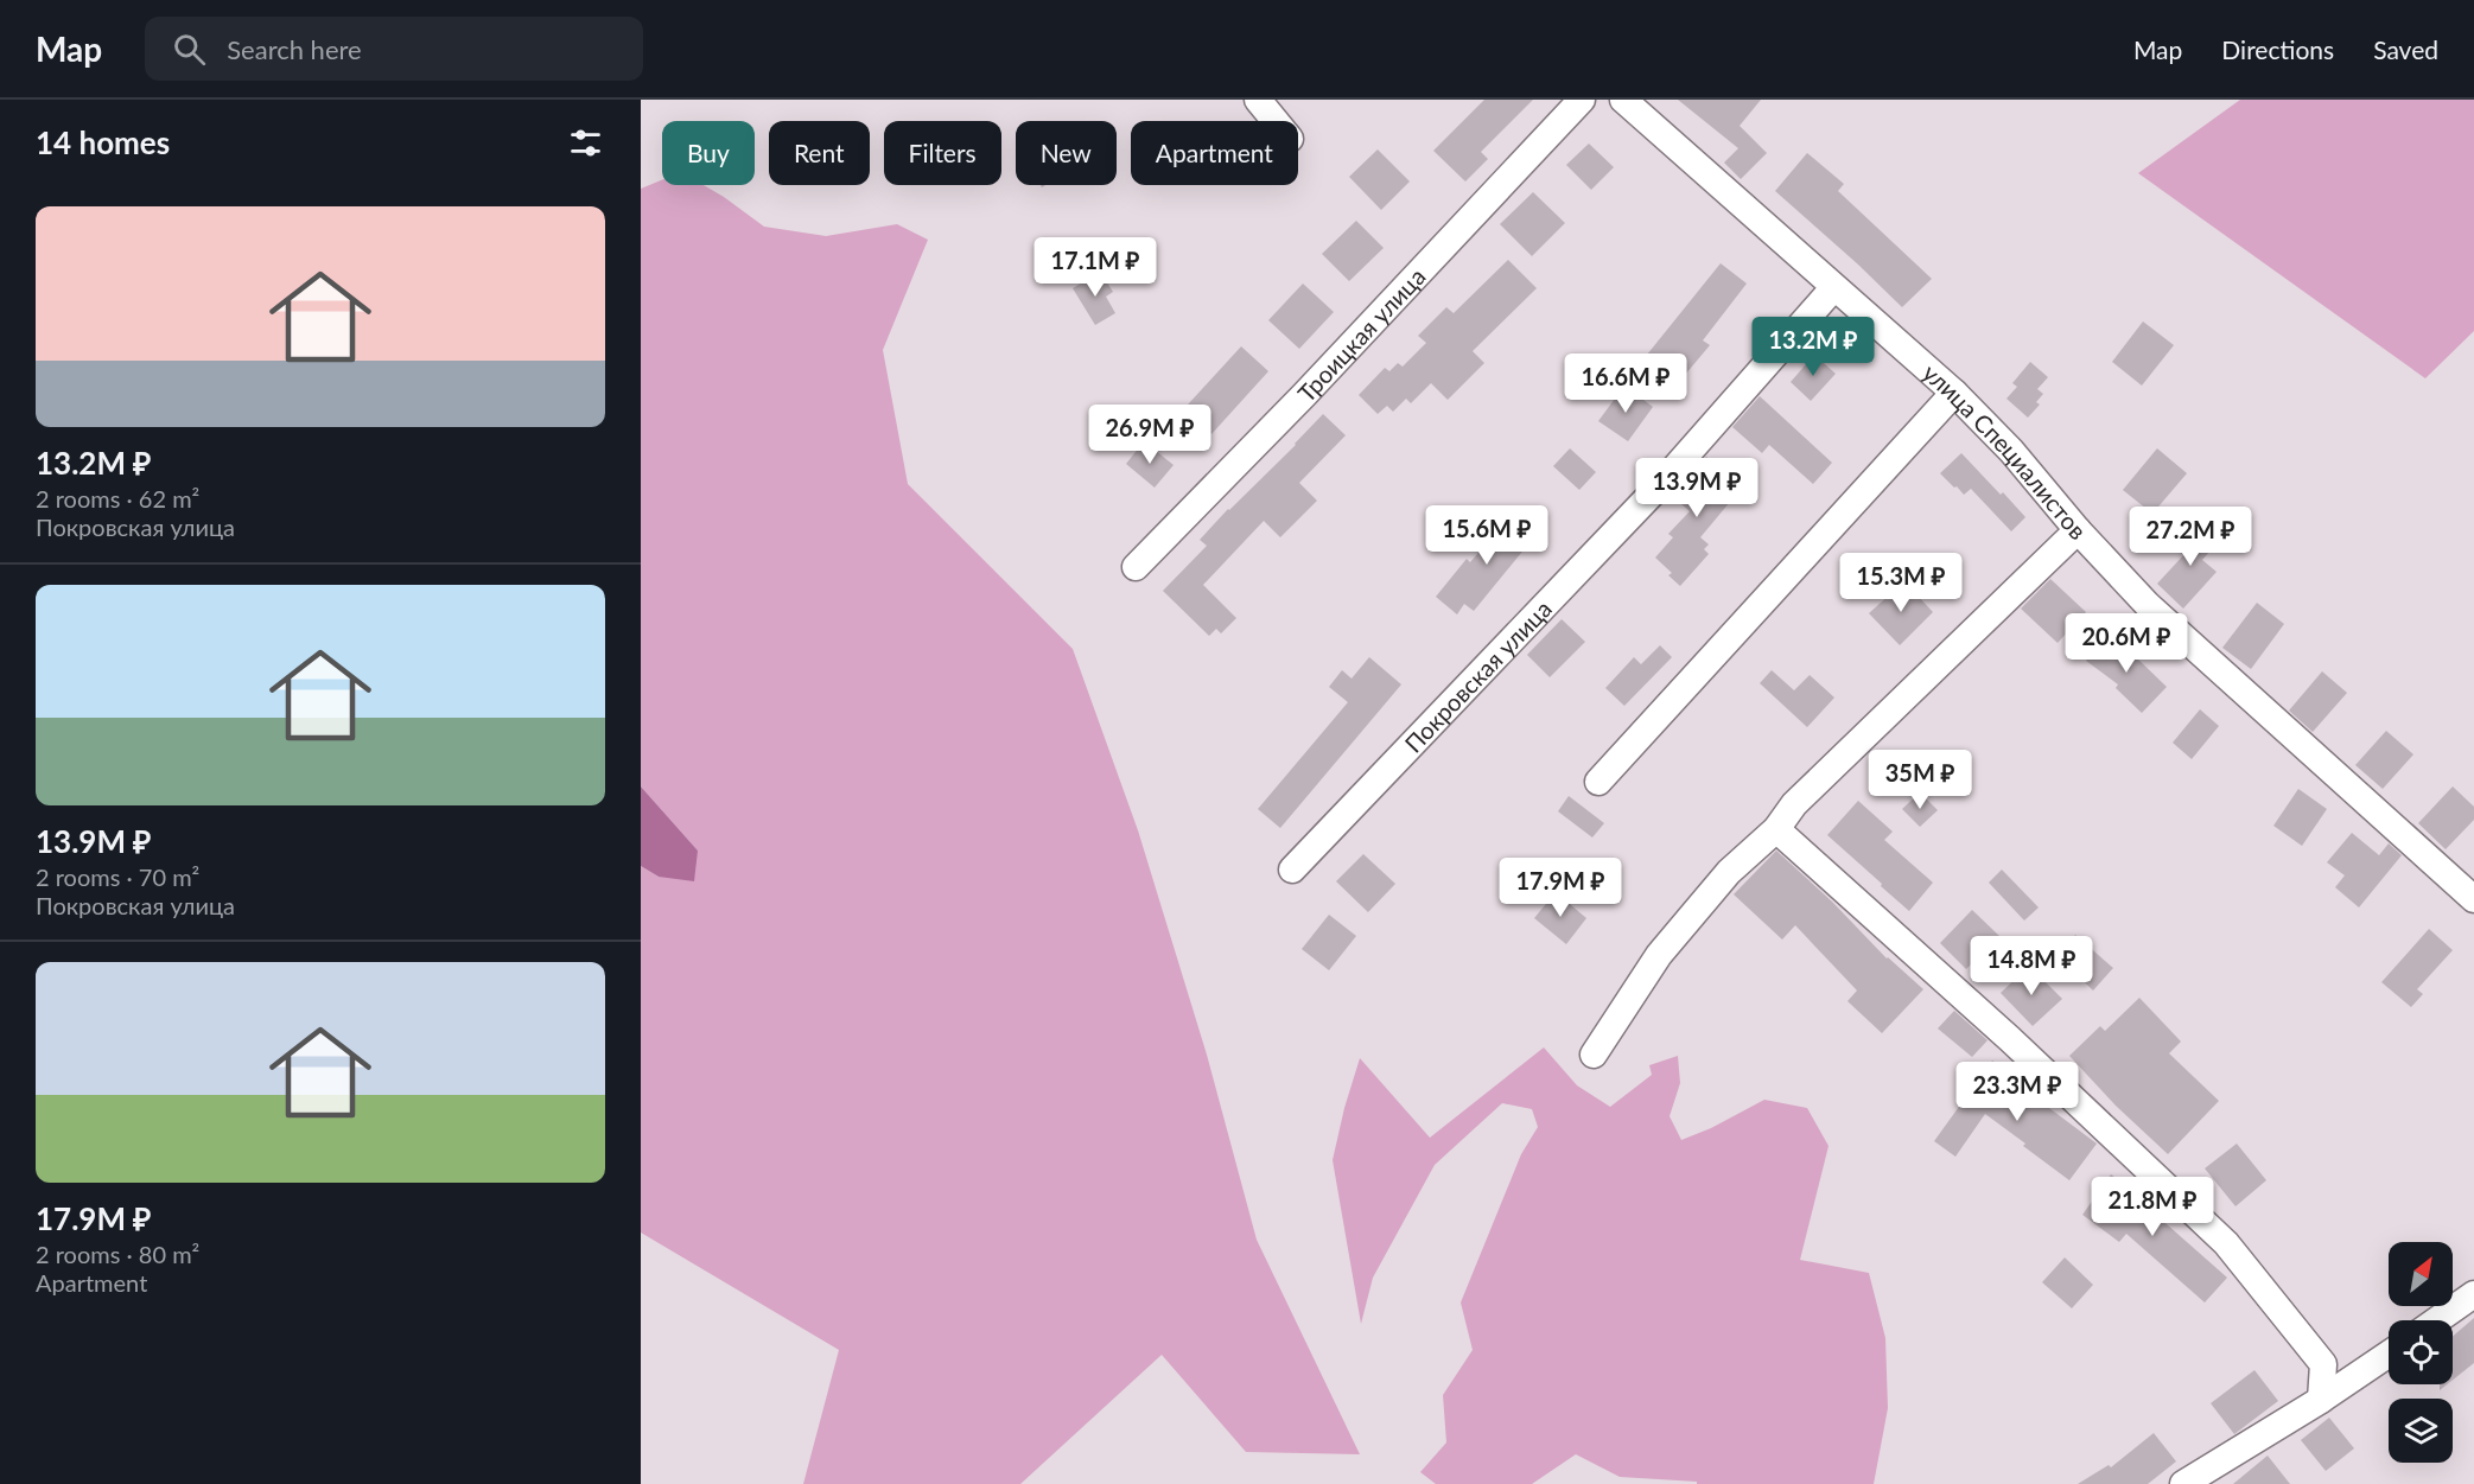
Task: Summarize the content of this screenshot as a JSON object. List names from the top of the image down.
{
  "streets": {
    "street": ["Троицкая улица", "улица Специалистов", "Покровская улица"]
  },
  "crossings": [
    ["улица Специалистов", "Покровская улица"]
  ],
  "north": "top right",
  "page": {
    "header": "Map",
    "search": "Search here",
    "nav": ["Map", "Directions", "Saved"],
    "heading": "14 homes",
    "chip": [
      "Buy",
      "Rent",
      "Filters",
      "New",
      "Apartment"
    ],
    "list": [
      {
        "name": "13.2M ₽",
        "note": "2 rooms · 62 m² · Покровская улица"
      },
      {
        "name": "13.9M ₽",
        "note": "2 rooms · 70 m² · Покровская улица"
      },
      {
        "name": "17.9M ₽",
        "note": "2 rooms · 80 m² · Apartment"
      }
    ],
    "price": [
      "17.1M ₽",
      "13.2M ₽",
      "16.6M ₽",
      "26.9M ₽",
      "13.9M ₽",
      "15.6M ₽",
      "27.2M ₽",
      "15.3M ₽",
      "20.6M ₽",
      "35M ₽",
      "17.9M ₽",
      "14.8M ₽",
      "23.3M ₽",
      "21.8M ₽"
    ]
  }
}
